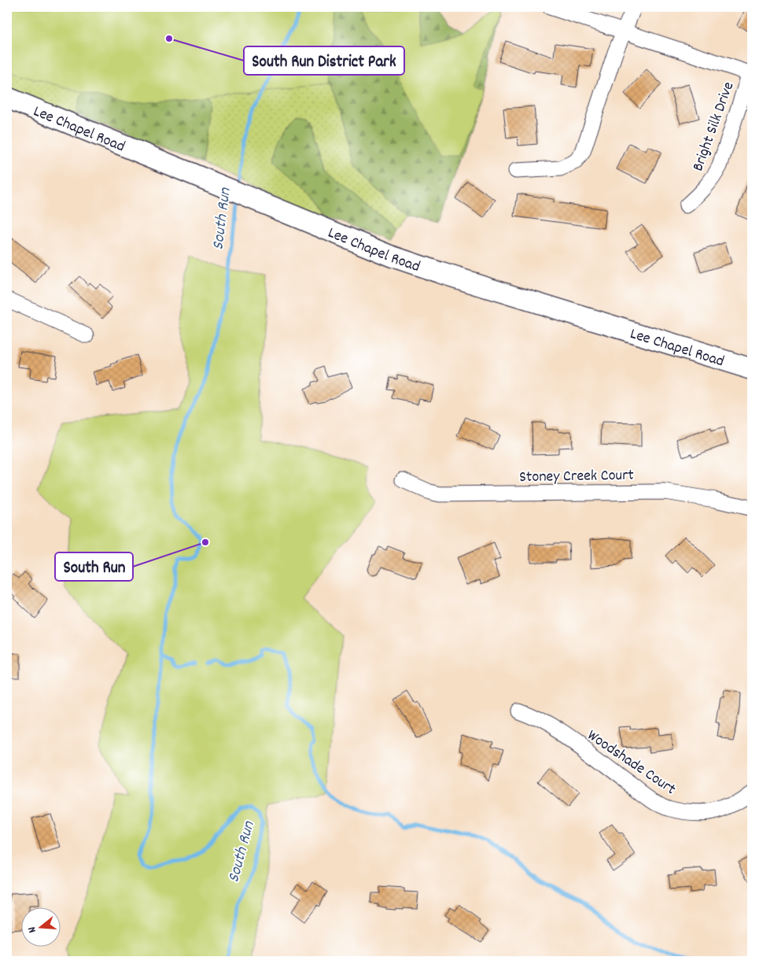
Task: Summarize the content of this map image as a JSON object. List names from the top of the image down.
{
  "streets": {
    "main road": ["Lee Chapel Road"],
    "street": ["Bright Silk Drive", "Stoney Creek Court", "Woodshade Court"]
  },
  "water": ["South Run"],
  "places": ["South Run District Park", "South Run"],
  "north": "left"
}
